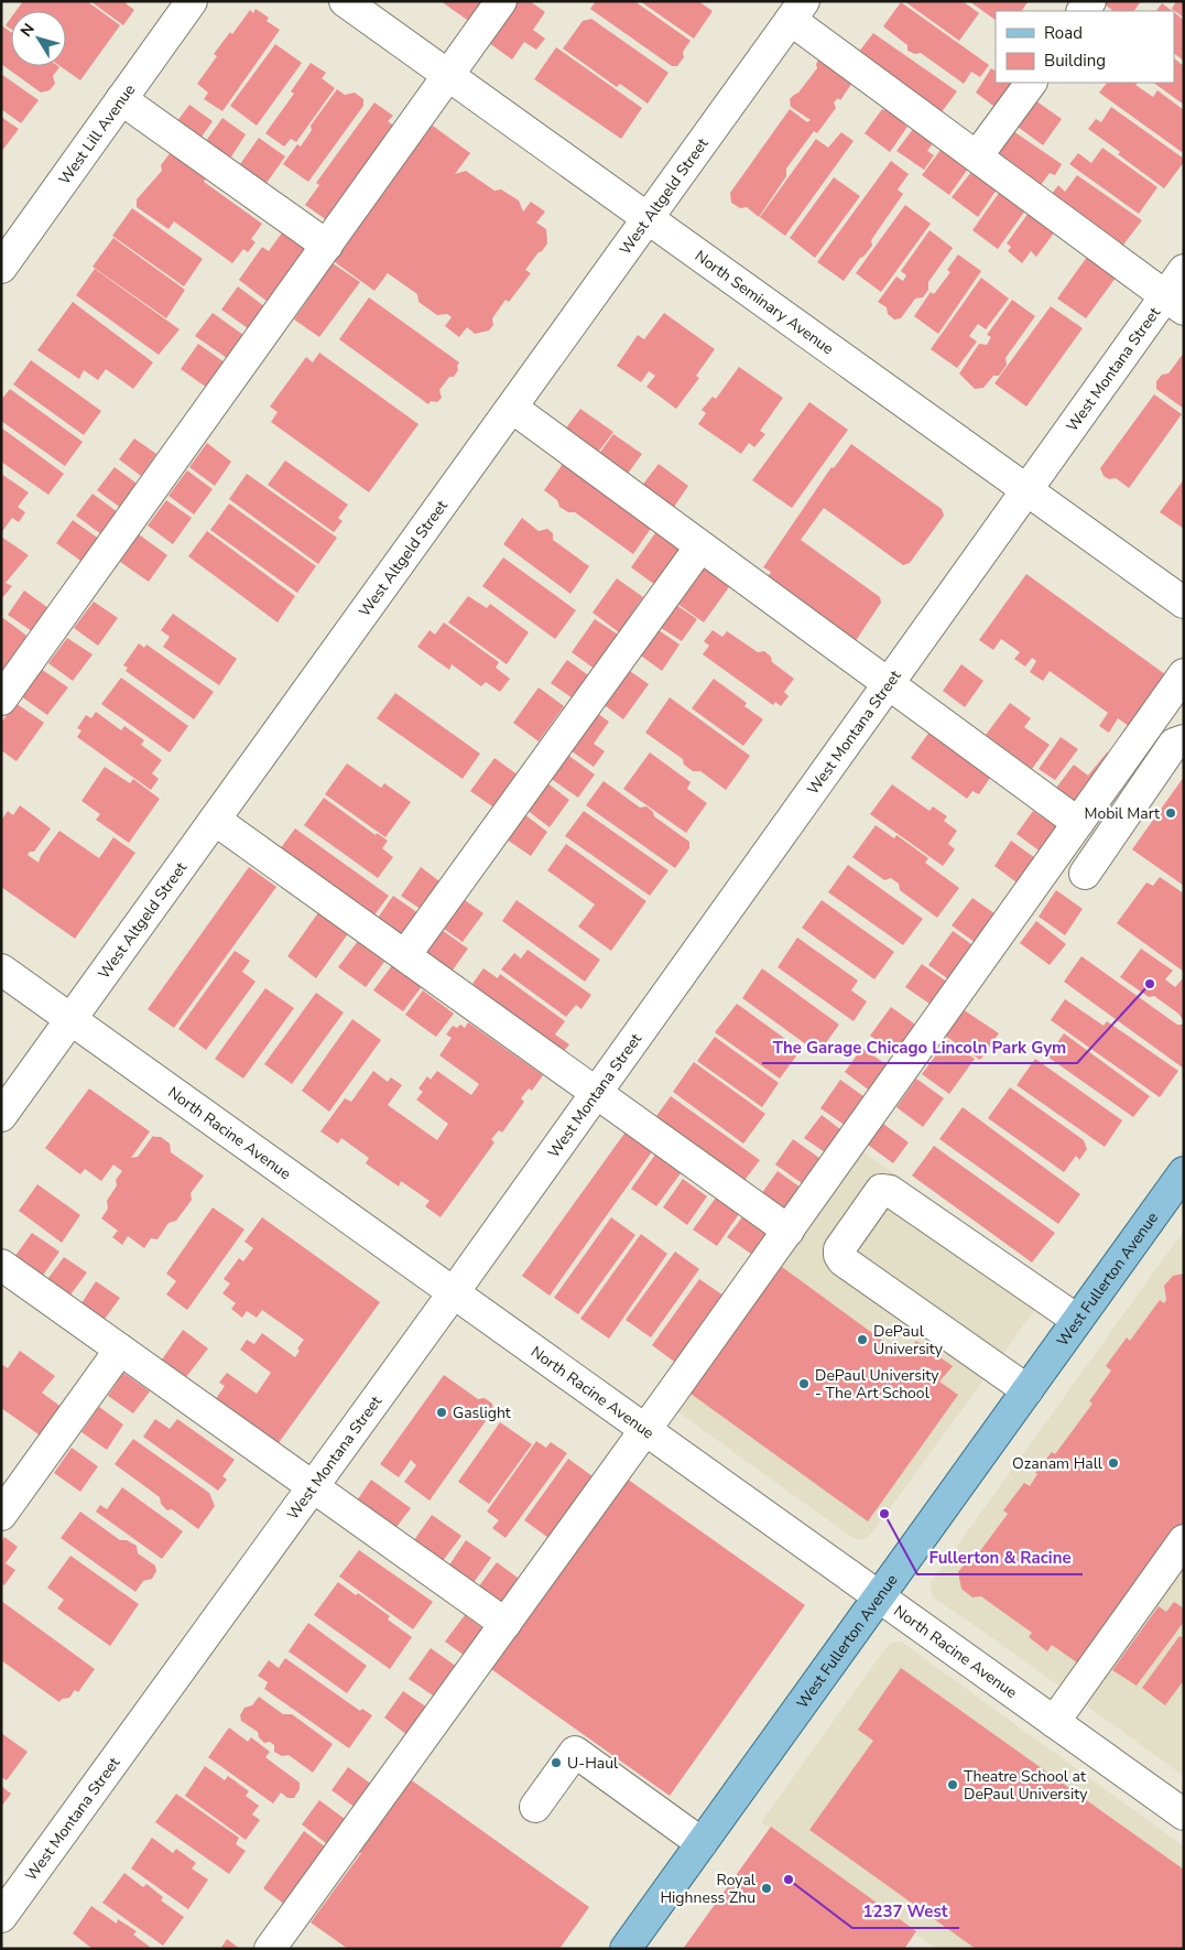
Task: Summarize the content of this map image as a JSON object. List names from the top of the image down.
{
  "streets": {
    "main road": ["West Fullerton Avenue"],
    "street": [
      "West Lill Avenue",
      "West Altgeld Street",
      "North Seminary Avenue",
      "West Montana Street",
      "North Racine Avenue"
    ]
  },
  "crossings": [
    ["West Altgeld Street", "North Seminary Avenue"],
    ["West Altgeld Street", "North Racine Avenue"],
    ["North Seminary Avenue", "West Montana Street"],
    ["West Montana Street", "North Racine Avenue"],
    ["North Racine Avenue", "West Fullerton Avenue"]
  ],
  "places": [
    "Mobil Mart",
    "The Garage Chicago Lincoln Park Gym",
    "DePaul University",
    "DePaul University - The Art School",
    "Gaslight",
    "Ozanam Hall",
    "Fullerton & Racine",
    "U-Haul",
    "Theatre School at DePaul University",
    "1237 West",
    "Royal Highness Zhu"
  ],
  "legend": ["Road", "Building"],
  "north": "top left"
}
